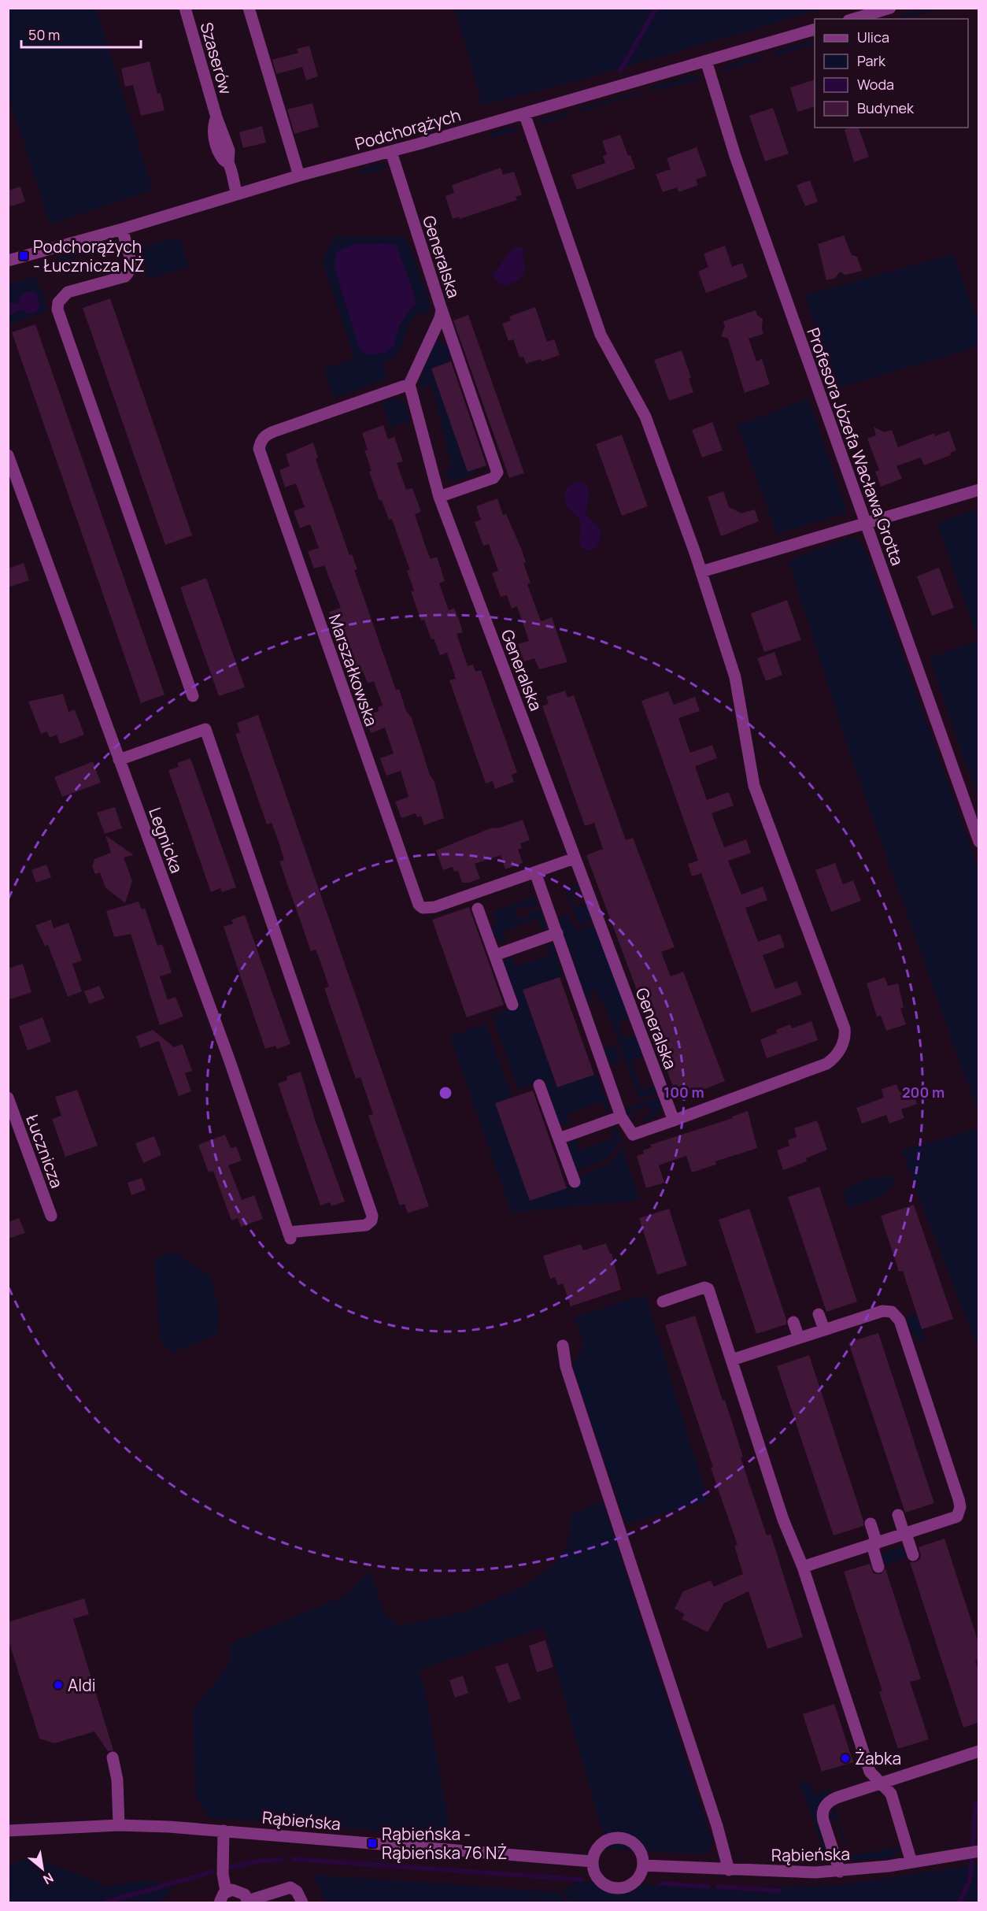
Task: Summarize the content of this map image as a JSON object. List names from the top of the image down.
{
  "streets": {
    "street": [
      "Szaserów",
      "Podchorążych",
      "Generalska",
      "Profesora Józefa Wacława Grotta",
      "Marszałkowska",
      "Legnicka",
      "Łucznicza",
      "Rąbieńska"
    ]
  },
  "crossings": [
    ["Szaserów", "Podchorążych"],
    ["Podchorążych", "Generalska"],
    ["Podchorążych", "Profesora Józefa Wacława Grotta"],
    ["Generalska", "Marszałkowska"]
  ],
  "places": {
    "transit": ["Podchorążych - Łucznicza NŻ", "Rąbieńska - Rąbieńska 76 NŻ"],
    "other": ["Aldi", "Żabka"]
  },
  "legend": [
    "Ulica",
    "Park",
    "Woda",
    "Budynek"
  ],
  "scale_bar": "50 m",
  "north": "bottom right",
  "rings": ["100 m", "200 m"]
}
